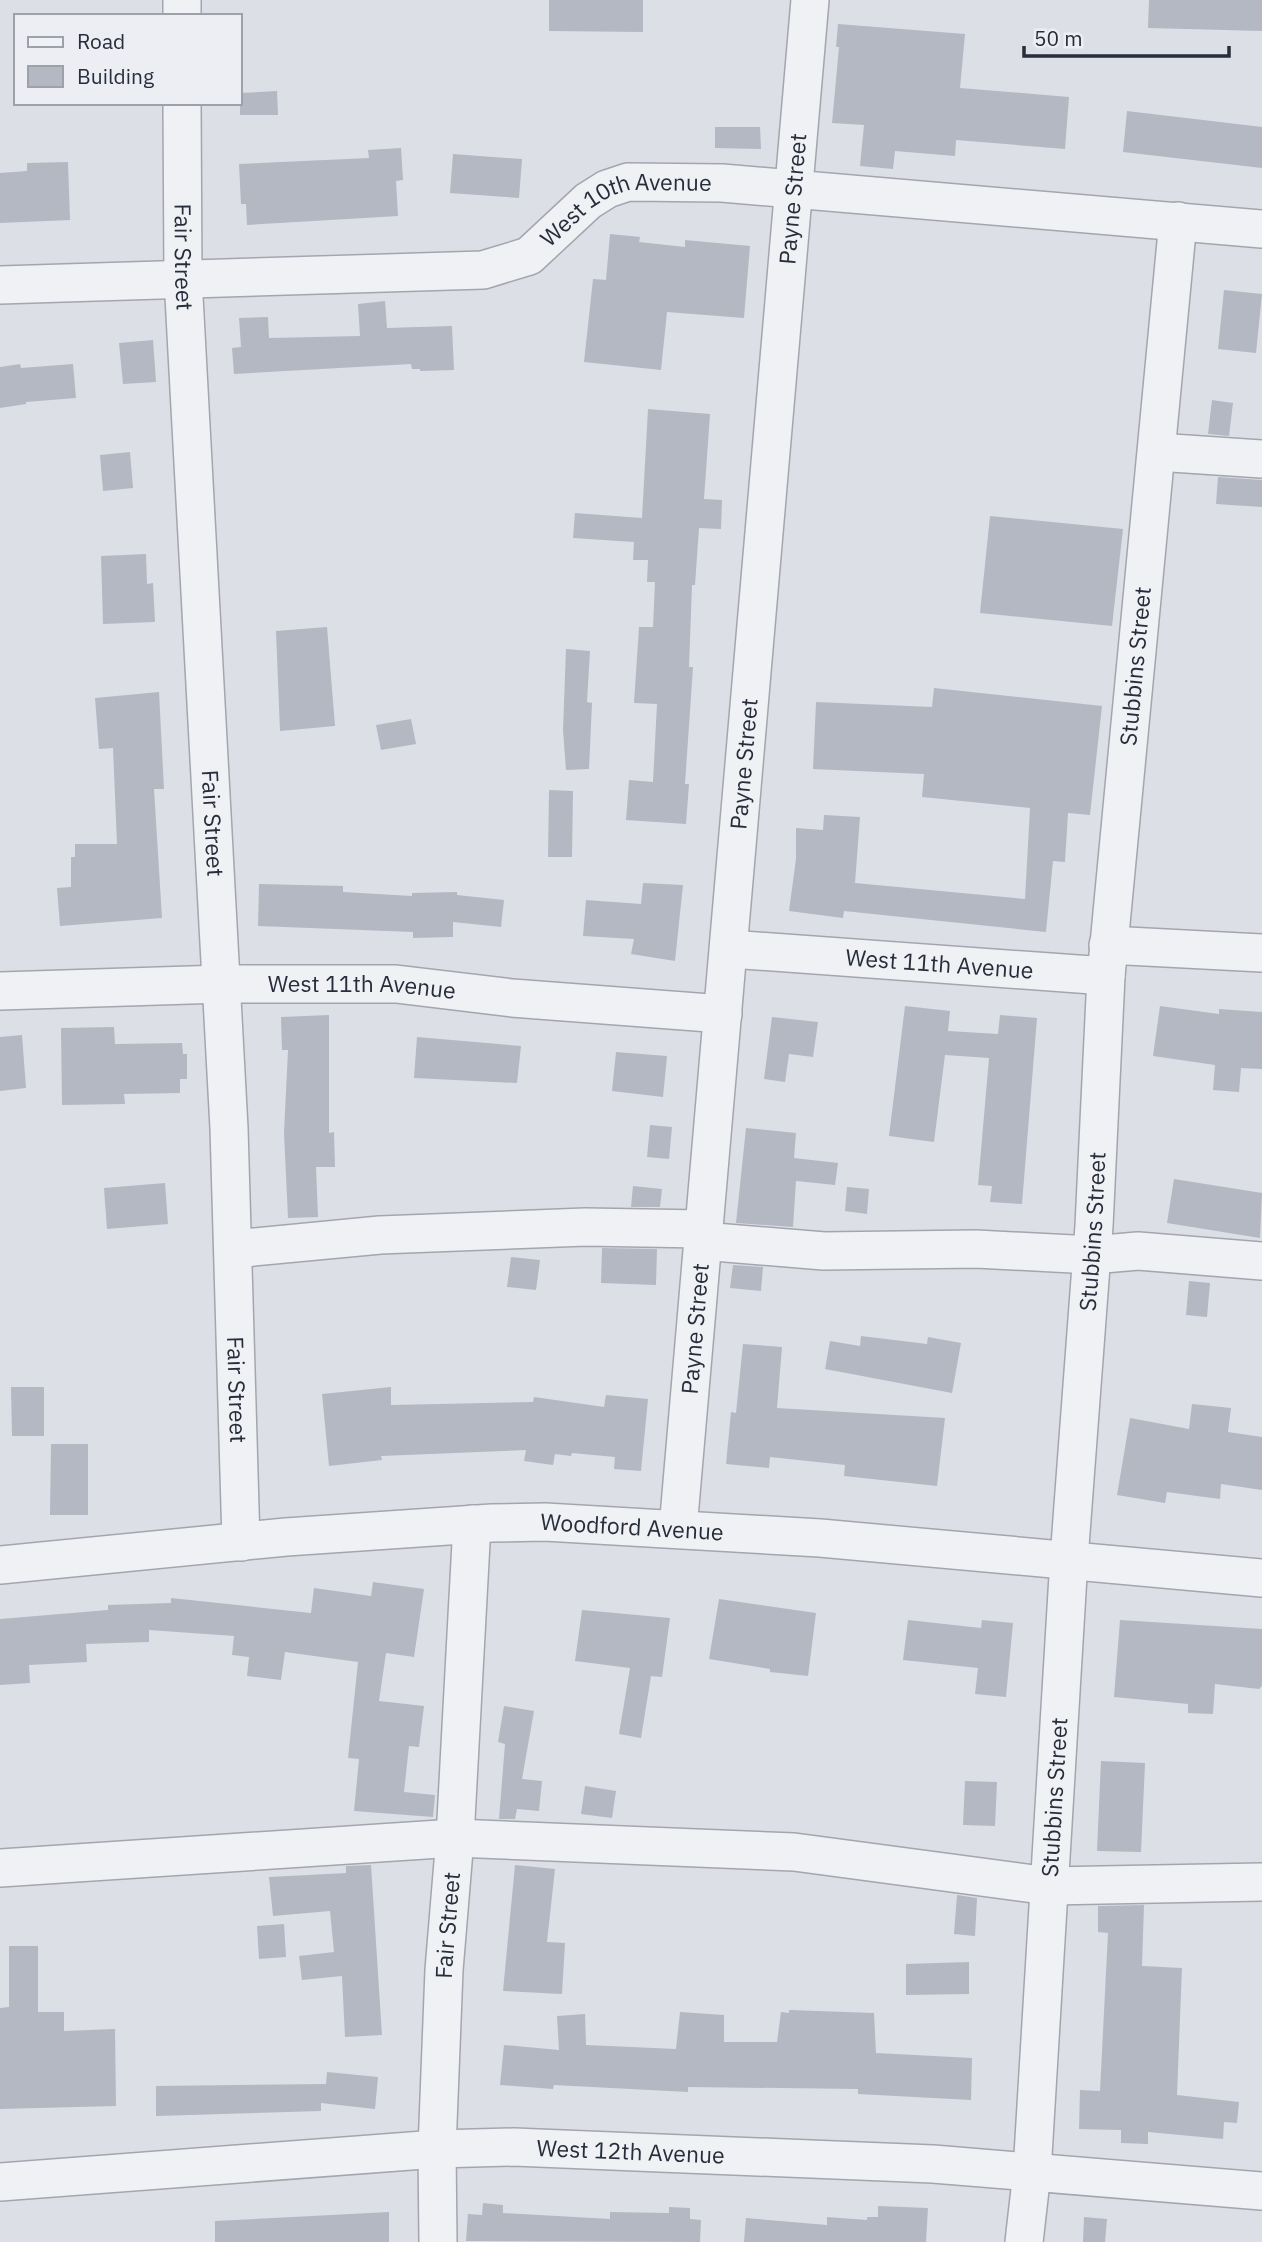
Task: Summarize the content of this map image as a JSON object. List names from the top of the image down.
{
  "streets": {
    "street": [
      "Payne Street",
      "West 10th Avenue",
      "Fair Street",
      "Stubbins Street",
      "West 11th Avenue",
      "Woodford Avenue",
      "West 12th Avenue"
    ]
  },
  "crossings": [
    ["Payne Street", "West 10th Avenue"],
    ["Payne Street", "West 11th Avenue"],
    ["Payne Street", "Woodford Avenue"],
    ["West 10th Avenue", "Fair Street"],
    ["West 10th Avenue", "Stubbins Street"],
    ["Fair Street", "West 11th Avenue"],
    ["Fair Street", "Woodford Avenue"],
    ["Fair Street", "West 12th Avenue"],
    ["Stubbins Street", "West 11th Avenue"],
    ["Stubbins Street", "Woodford Avenue"],
    ["Stubbins Street", "West 12th Avenue"]
  ],
  "legend": ["Road", "Building"],
  "scale_bar": "50 m"
}
